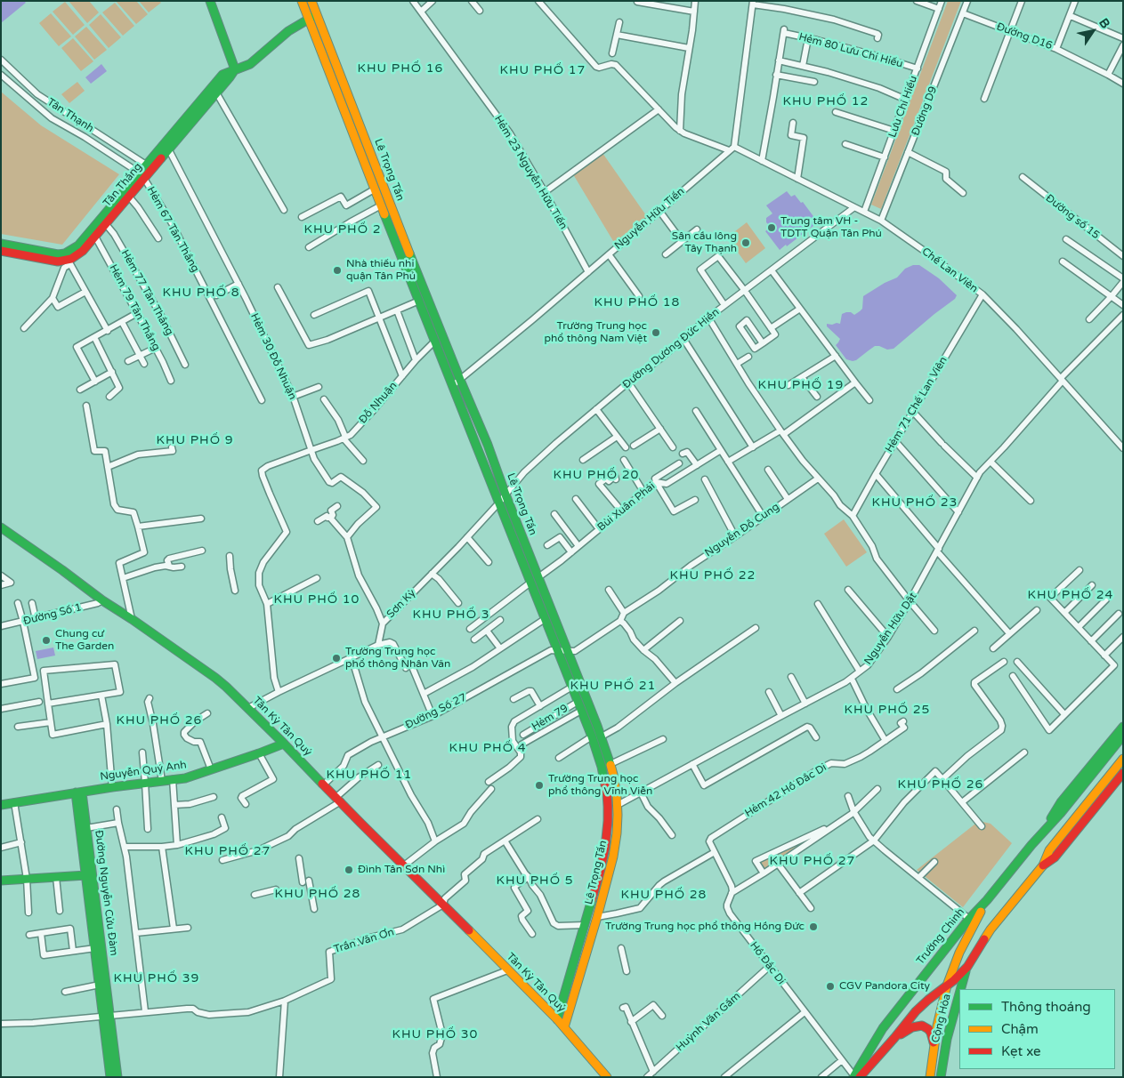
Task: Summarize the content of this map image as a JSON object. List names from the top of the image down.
{
  "streets": {
    "main road": [
      "Lê Trọng Tấn",
      "Tân Thắng",
      "Tân Kỳ Tân Quý",
      "Nguyễn Quý Anh",
      "Đường Nguyễn Cửu Đàm",
      "Trường Chinh",
      "Cộng Hòa"
    ],
    "street": [
      "Đường D16",
      "Hẻm 80 Lưu Chí Hiếu",
      "Lưu Chí Hiếu",
      "Đường D9",
      "Tân Thạnh",
      "Hẻm 23 Nguyễn Hữu Tiến",
      "Đường số 15",
      "Nguyễn Hữu Tiến",
      "Hẻm 67 Tân Thắng",
      "Chế Lan Viên",
      "Hẻm 77 Tân Thắng",
      "Hẻm 79 Tân Thắng",
      "Đường Dương Đức Hiền",
      "Hẻm 30 Đỗ Nhuận",
      "Đỗ Nhuận",
      "Hẻm 71 Chế Lan Viên",
      "Bùi Xuân Phái",
      "Nguyễn Đỗ Cung",
      "Sơn Kỳ",
      "Đường Số 1",
      "Nguyễn Hữu Dật",
      "Đường Số 27",
      "Hẻm 79",
      "Hẻm 42 Hồ Đắc Di",
      "Trần Văn Ơn",
      "Hồ Đắc Di",
      "Huỳnh Văn Gấm"
    ]
  },
  "crossings": [
    ["Đường D16", "Đường D9"],
    ["Hẻm 80 Lưu Chí Hiếu", "Lưu Chí Hiếu"],
    ["Lưu Chí Hiếu", "Chế Lan Viên"],
    ["Đường D9", "Chế Lan Viên"],
    ["Tân Thạnh", "Tân Thắng"],
    ["Tân Thạnh", "Hẻm 67 Tân Thắng"],
    ["Lê Trọng Tấn", "Tân Thắng"],
    ["Lê Trọng Tấn", "Nguyễn Hữu Tiến"],
    ["Lê Trọng Tấn", "Đường Dương Đức Hiền"],
    ["Lê Trọng Tấn", "Đỗ Nhuận"],
    ["Lê Trọng Tấn", "Bùi Xuân Phái"],
    ["Lê Trọng Tấn", "Sơn Kỳ"],
    ["Lê Trọng Tấn", "Nguyễn Hữu Dật"],
    ["Lê Trọng Tấn", "Đường Số 27"],
    ["Lê Trọng Tấn", "Hẻm 79"],
    ["Lê Trọng Tấn", "Tân Kỳ Tân Quý"],
    ["Hẻm 23 Nguyễn Hữu Tiến", "Nguyễn Hữu Tiến"],
    ["Tân Thắng", "Hẻm 67 Tân Thắng"],
    ["Tân Thắng", "Hẻm 77 Tân Thắng"],
    ["Tân Thắng", "Hẻm 79 Tân Thắng"],
    ["Tân Thắng", "Hẻm 30 Đỗ Nhuận"],
    ["Nguyễn Hữu Tiến", "Chế Lan Viên"],
    ["Chế Lan Viên", "Đường Dương Đức Hiền"],
    ["Chế Lan Viên", "Hẻm 71 Chế Lan Viên"],
    ["Chế Lan Viên", "Nguyễn Hữu Dật"],
    ["Đường Dương Đức Hiền", "Sơn Kỳ"],
    ["Hẻm 30 Đỗ Nhuận", "Đỗ Nhuận"],
    ["Đường Số 1", "Tân Kỳ Tân Quý"],
    ["Đường Số 27", "Tân Kỳ Tân Quý"],
    ["Tân Kỳ Tân Quý", "Nguyễn Quý Anh"],
    ["Tân Kỳ Tân Quý", "Trần Văn Ơn"],
    ["Nguyễn Quý Anh", "Đường Nguyễn Cửu Đàm"],
    ["Hẻm 42 Hồ Đắc Di", "Hồ Đắc Di"],
    ["Trường Chinh", "Hồ Đắc Di"],
    ["Trường Chinh", "Cộng Hòa"],
    ["Hồ Đắc Di", "Huỳnh Văn Gấm"]
  ],
  "districts": [
    "KHU PHỐ 16",
    "KHU PHỐ 17",
    "KHU PHỐ 12",
    "KHU PHỐ 2",
    "KHU PHỐ 8",
    "KHU PHỐ 18",
    "KHU PHỐ 19",
    "KHU PHỐ 9",
    "KHU PHỐ 20",
    "KHU PHỐ 23",
    "KHU PHỐ 22",
    "KHU PHỐ 24",
    "KHU PHỐ 10",
    "KHU PHỐ 3",
    "KHU PHỐ 21",
    "KHU PHỐ 25",
    "KHU PHỐ 26",
    "KHU PHỐ 4",
    "KHU PHỐ 11",
    "KHU PHỐ 26",
    "KHU PHỐ 27",
    "KHU PHỐ 27",
    "KHU PHỐ 5",
    "KHU PHỐ 28",
    "KHU PHỐ 28",
    "KHU PHỐ 39",
    "KHU PHỐ 30"
  ],
  "places": [
    "Trung tâm VH - TDTT Quận Tân Phú",
    "Sân cầu lông Tây Thạnh",
    "Nhà thiếu nhi quận Tân Phú",
    "Trường Trung học phổ thông Nam Việt",
    "Chung cư The Garden",
    "Trường Trung học phổ thông Nhân Văn",
    "Trường Trung học phổ thông Vĩnh Viễn",
    "Đình Tân Sơn Nhì",
    "Trường Trung học phổ thông Hồng Đức",
    "CGV Pandora City"
  ],
  "legend": ["Thông thoáng", "Chậm", "Kẹt xe"],
  "north": "top right"
}
